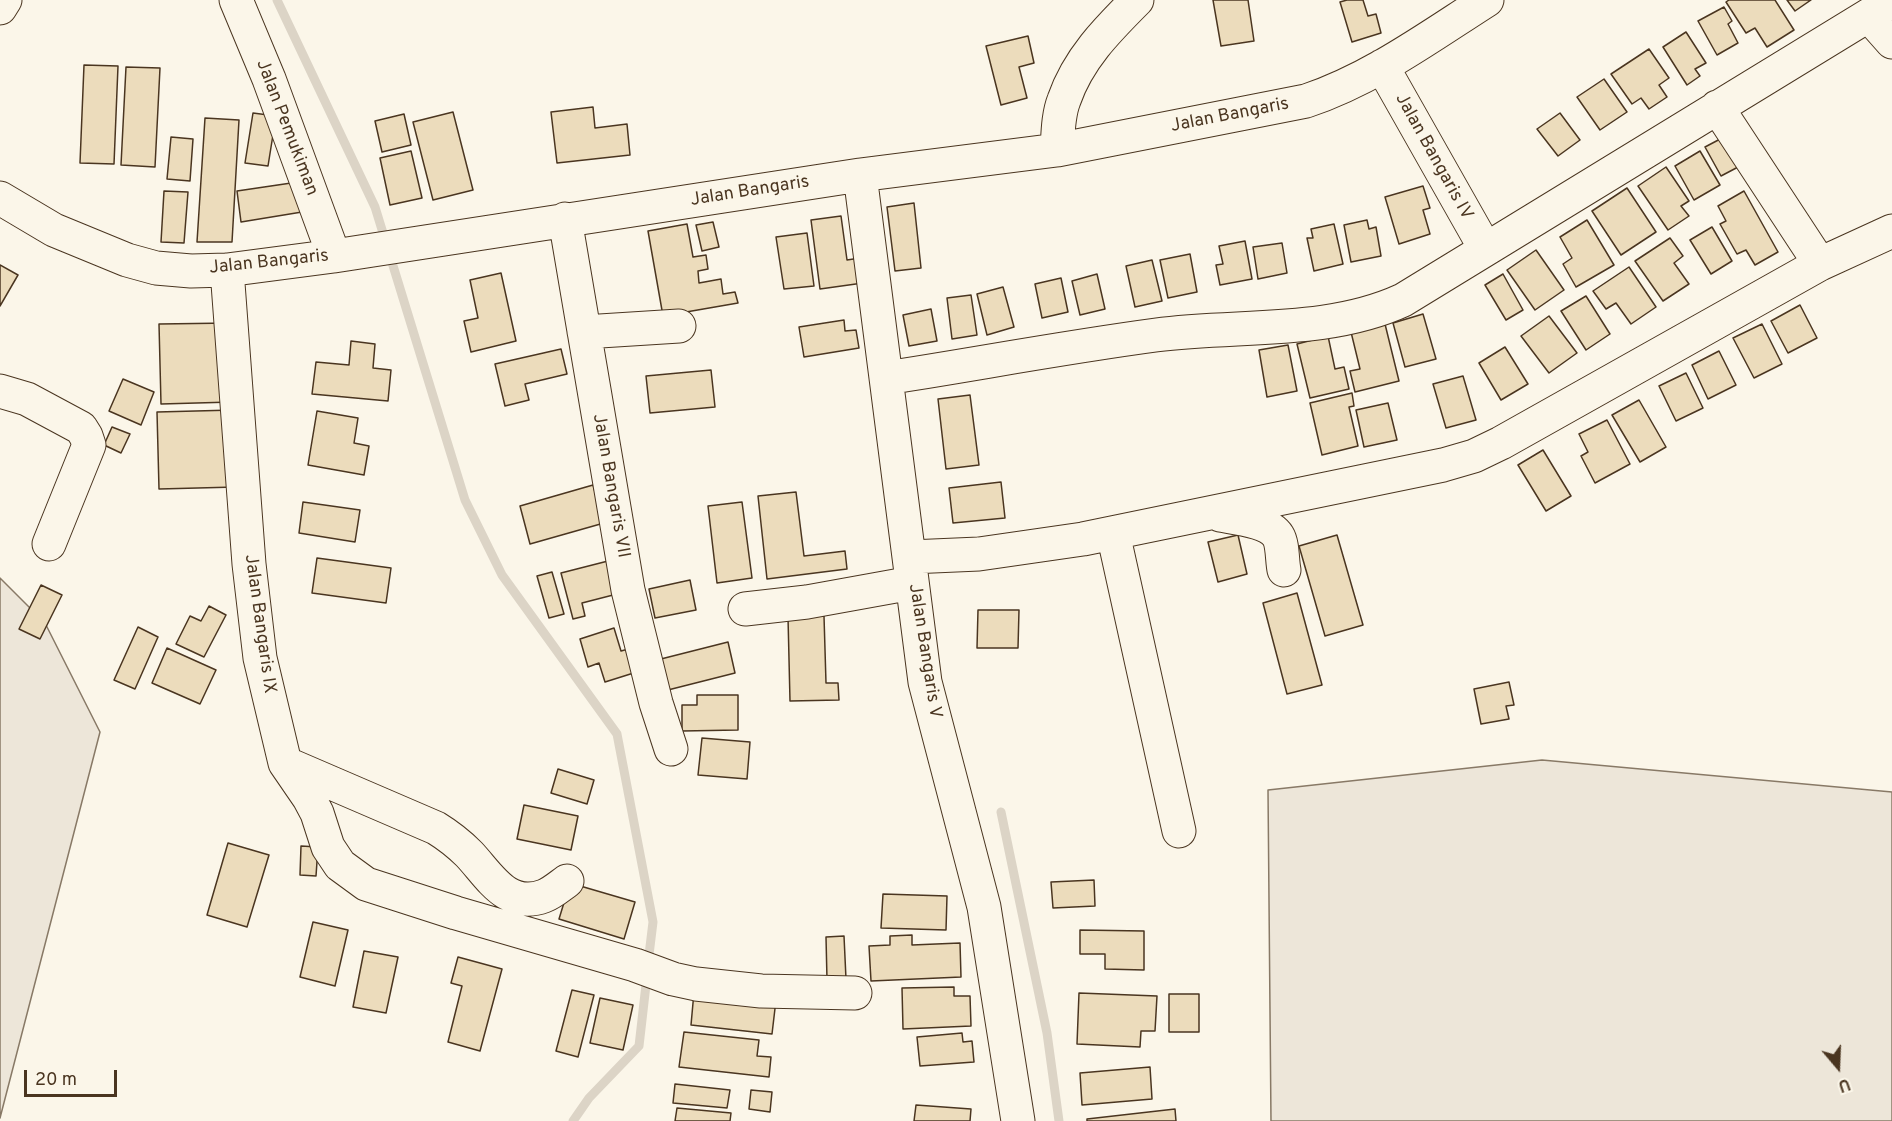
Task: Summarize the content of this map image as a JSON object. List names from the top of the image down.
{
  "streets": {
    "street": [
      "Jalan Bangaris",
      "Jalan Pemukiman",
      "Jalan Bangaris IV",
      "Jalan Bangaris VII",
      "Jalan Bangaris IX",
      "Jalan Bangaris V"
    ]
  },
  "crossings": [
    ["Jalan Bangaris", "Jalan Pemukiman"],
    ["Jalan Bangaris", "Jalan Bangaris IV"],
    ["Jalan Bangaris", "Jalan Bangaris VII"],
    ["Jalan Bangaris", "Jalan Bangaris IX"],
    ["Jalan Bangaris", "Jalan Bangaris V"]
  ],
  "scale_bar": "20 m",
  "north": "bottom"
}
